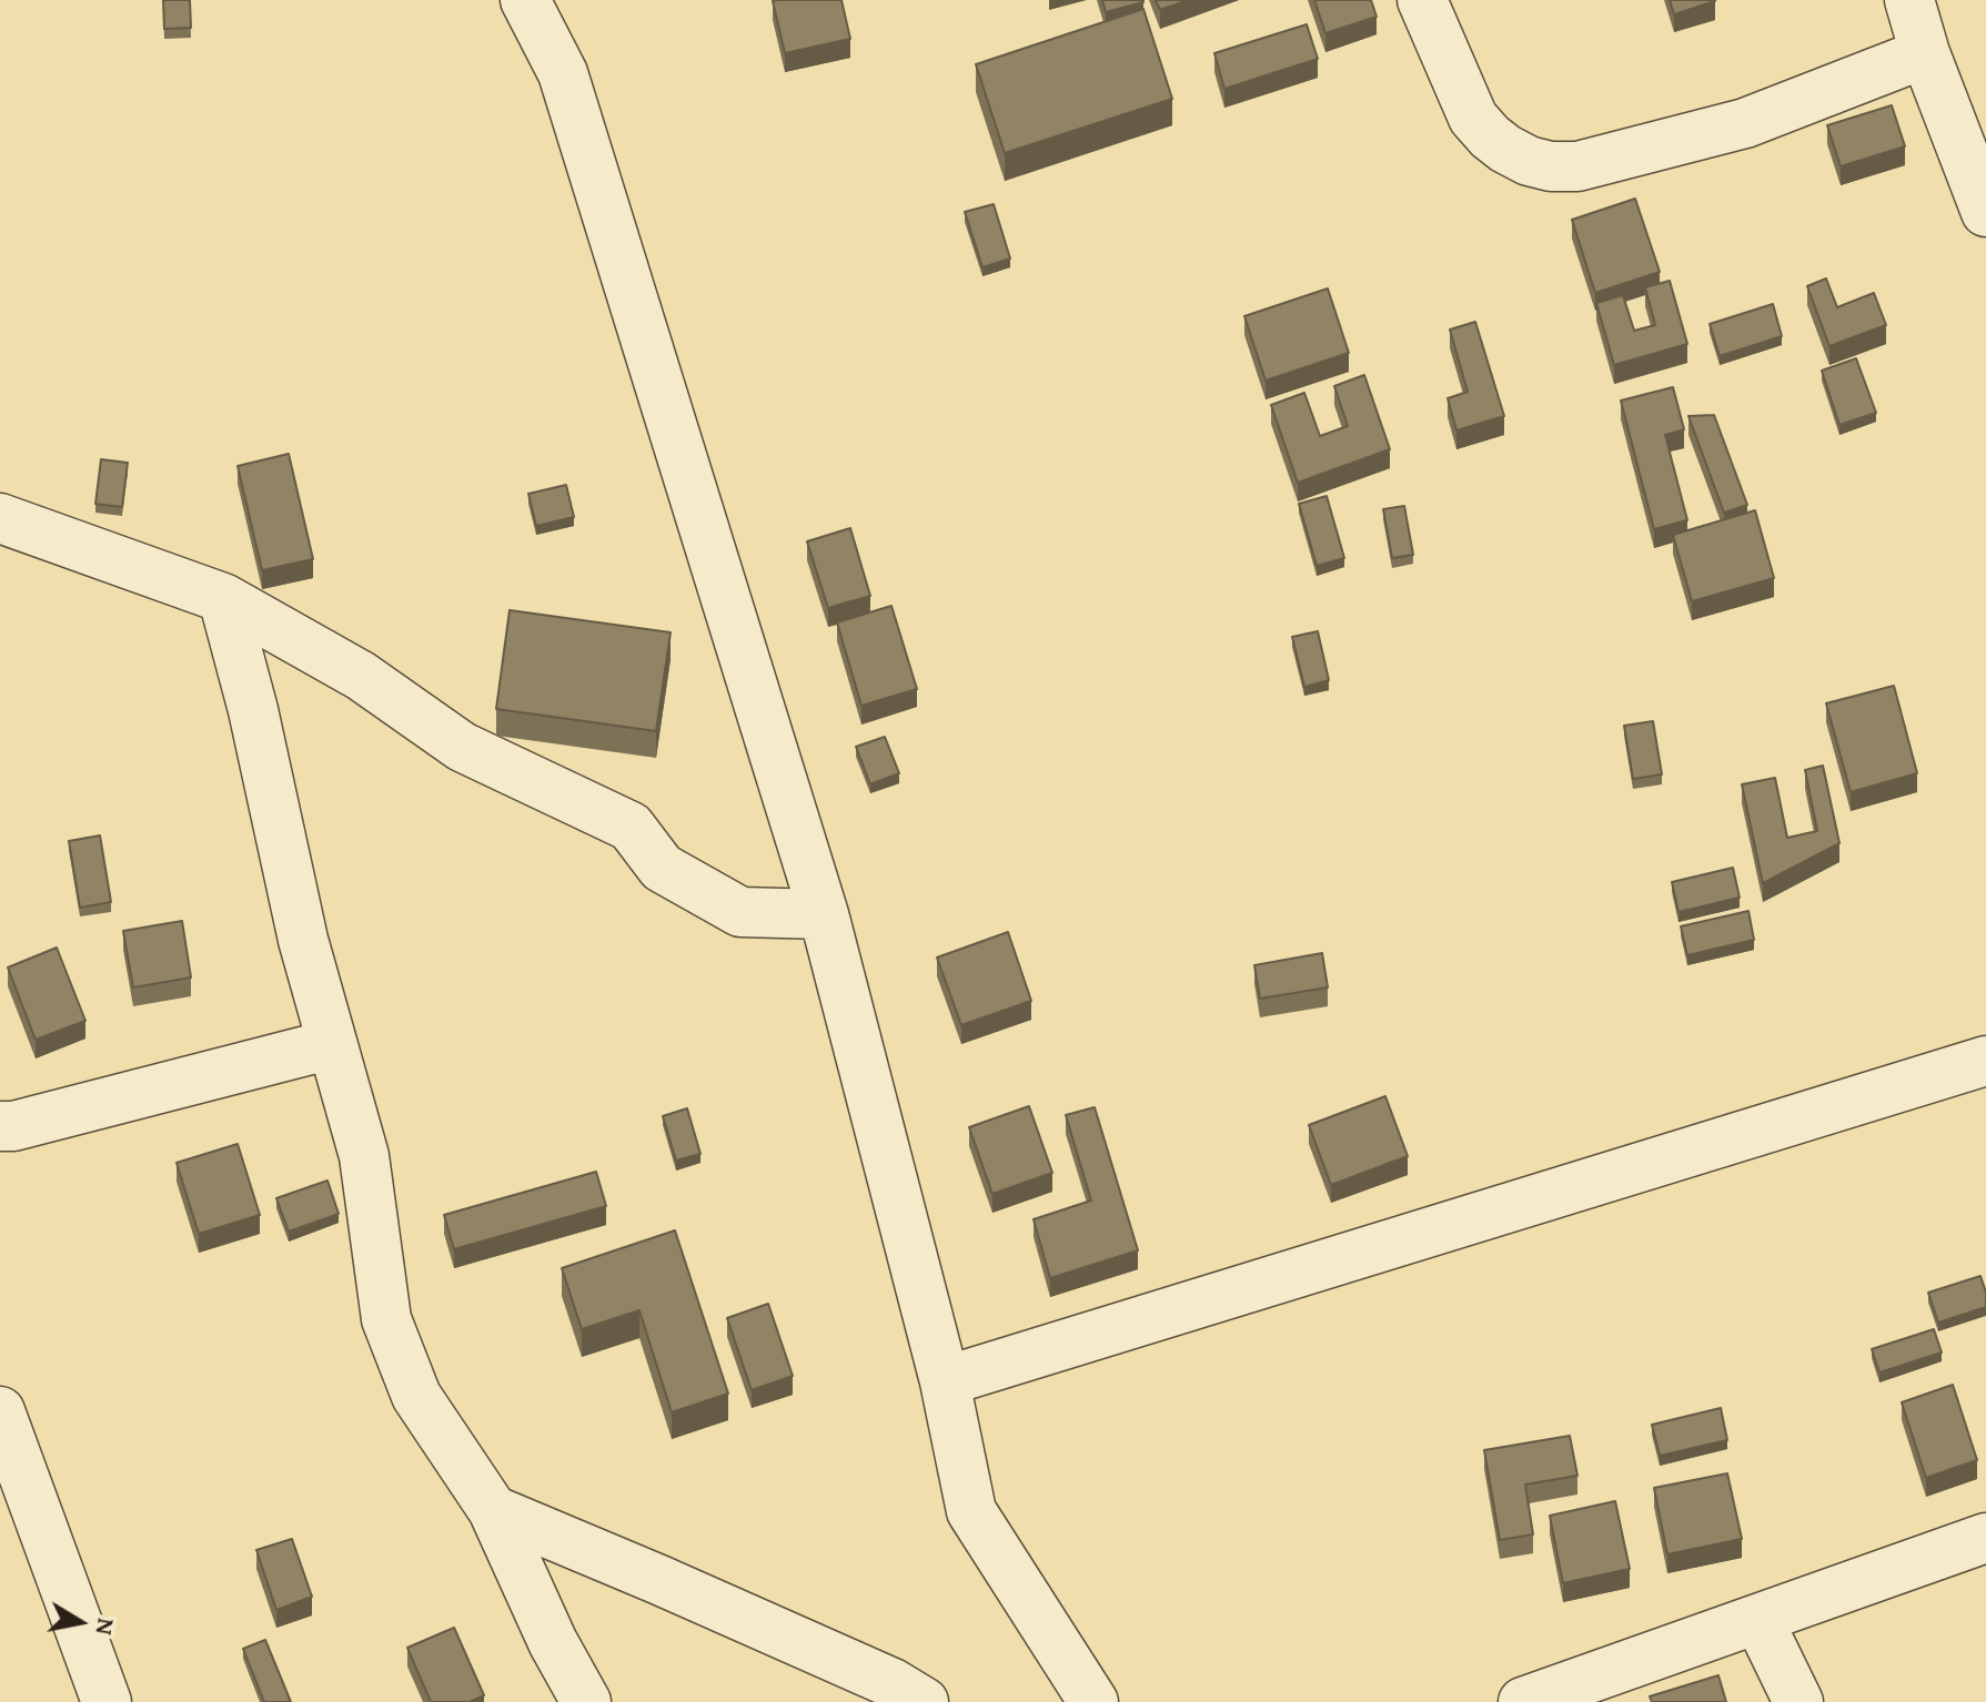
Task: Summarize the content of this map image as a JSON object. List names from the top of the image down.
{
  "north": "right"
}
